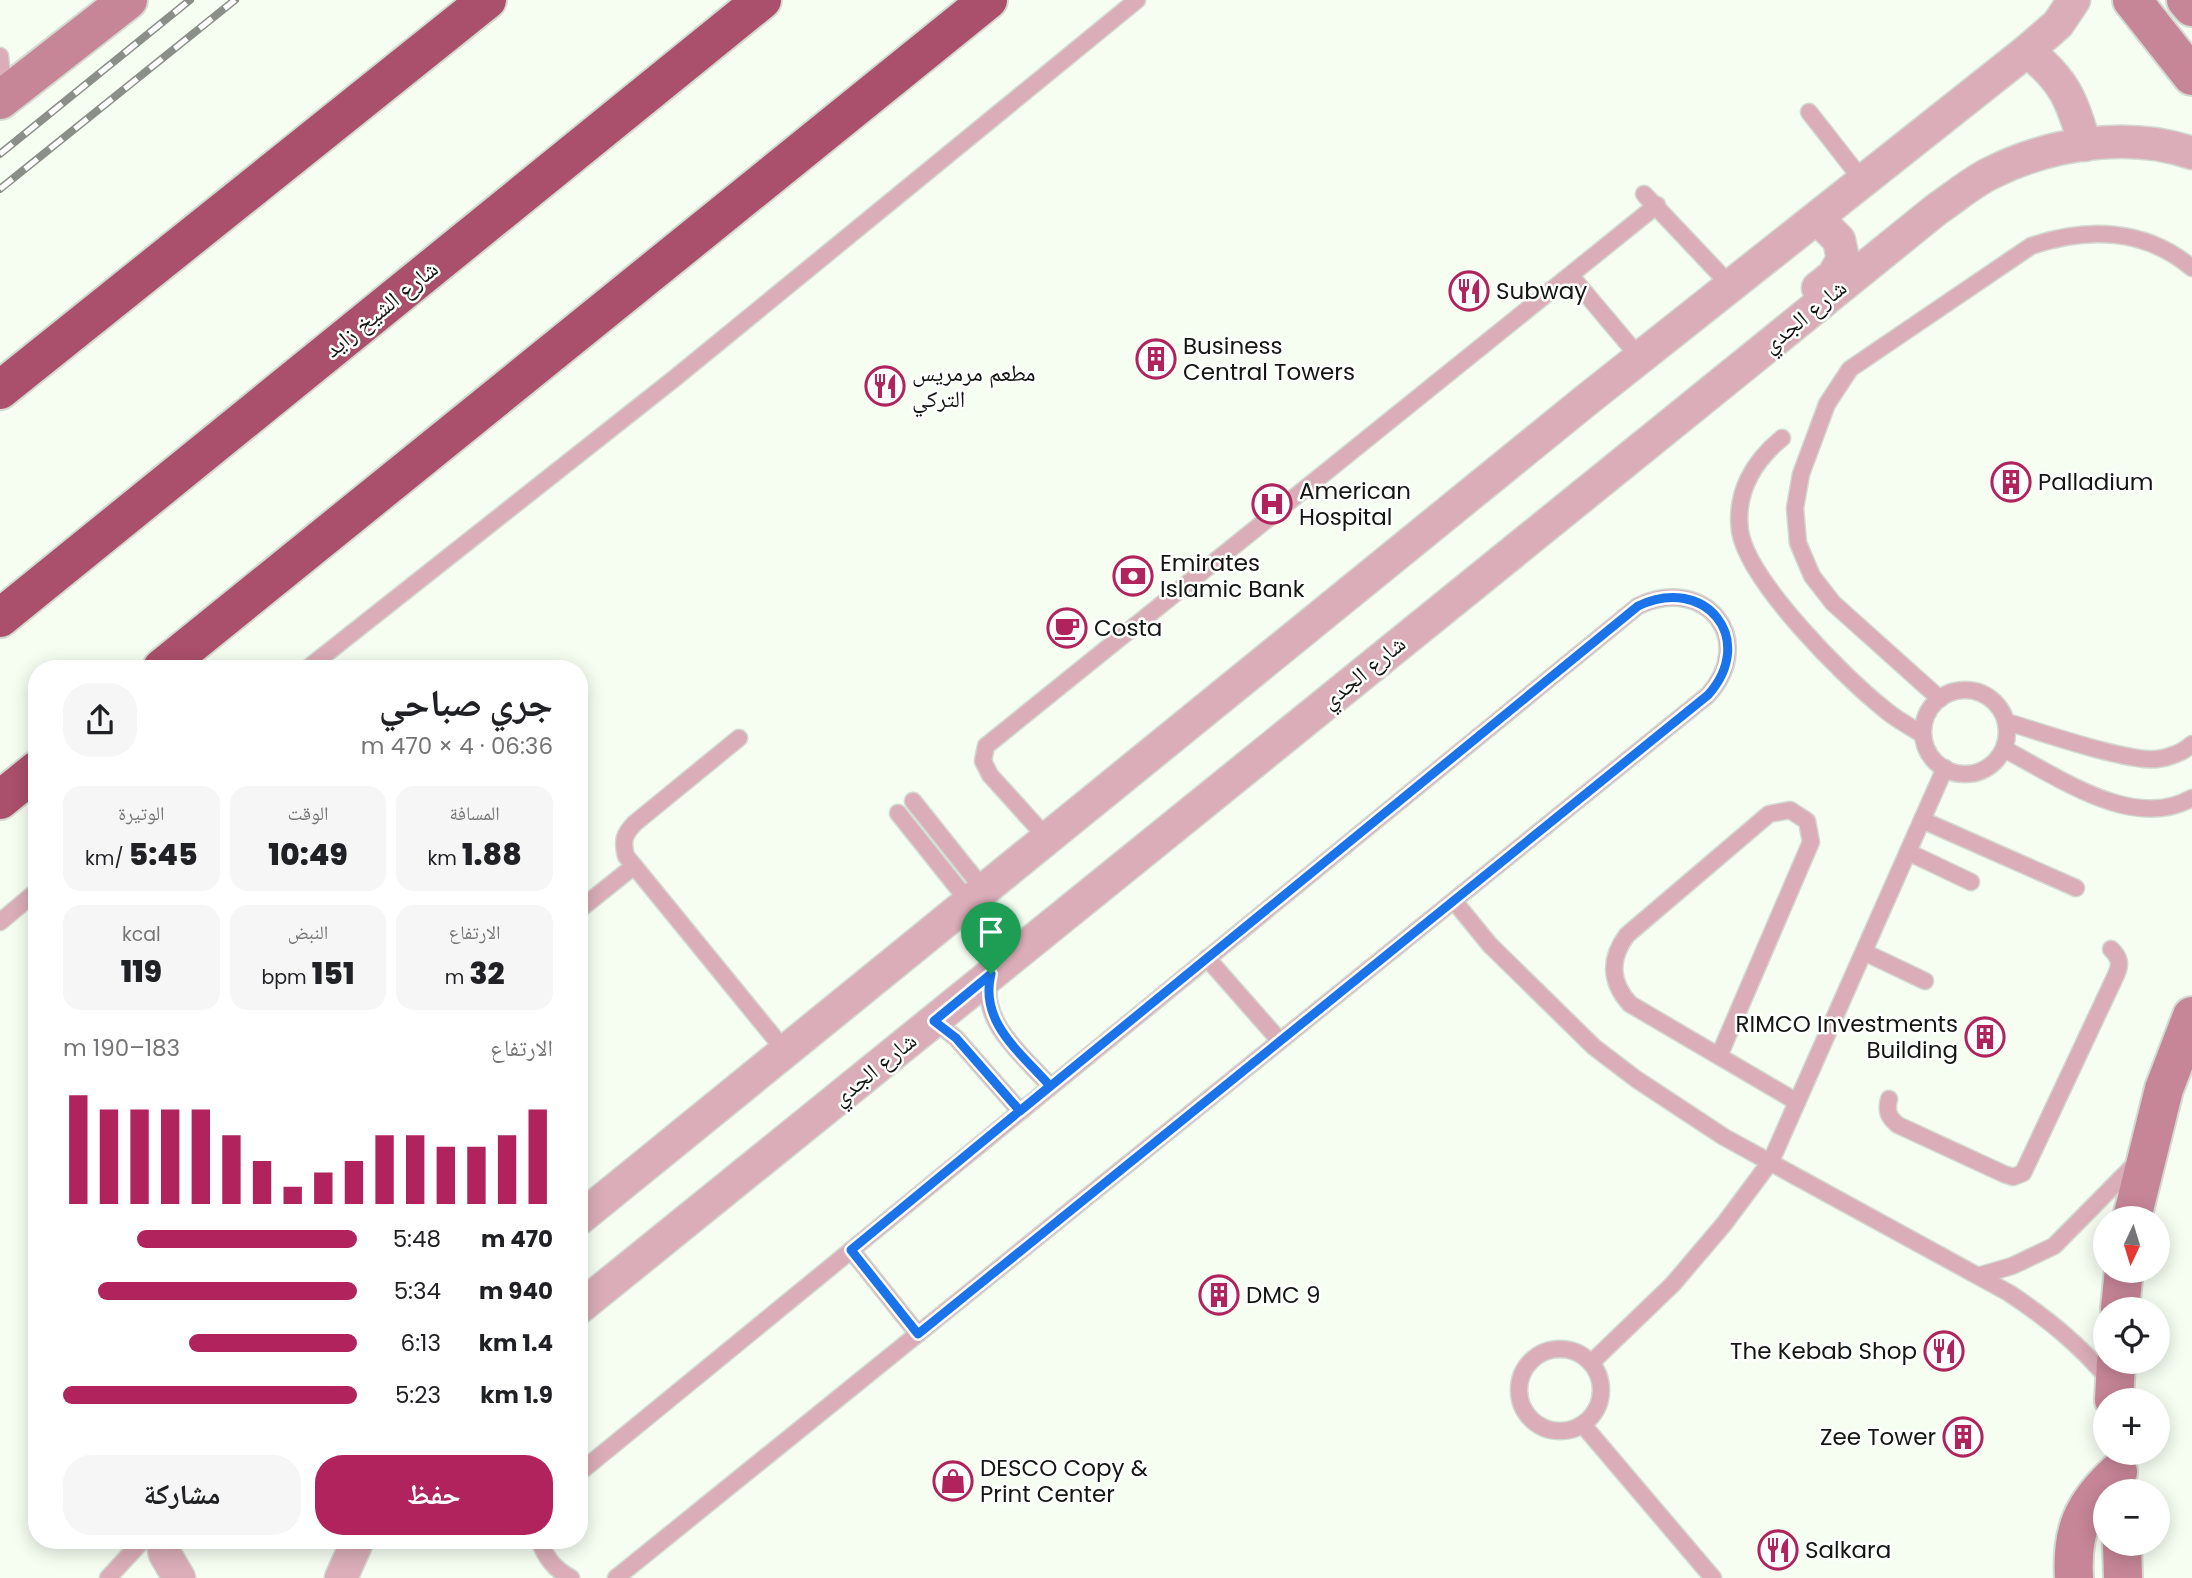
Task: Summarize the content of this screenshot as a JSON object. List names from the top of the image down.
{
  "streets": {
    "highway": ["شارع الشيخ زايد"],
    "street": ["شارع الجدي"]
  },
  "places": {
    "restaurant": [
      "Subway",
      "مطعم مرمريس التركي",
      "The Kebab Shop",
      "Salkara"
    ],
    "building": [
      "Business Central Towers",
      "Palladium",
      "RIMCO Investments Building",
      "DMC 9",
      "Zee Tower"
    ],
    "hospital": ["American Hospital"],
    "bank": ["Emirates Islamic Bank"],
    "cafe": ["Costa"],
    "shop": ["DESCO Copy & Print Center"]
  },
  "north": "bottom",
  "page": {
    "heading": ["جري صباحي", "06:36 · 4 × 470 m"],
    "stats": [
      ["المسافة", "1.88 km"],
      ["الوقت", "10:49"],
      ["الوتيرة", "5:45 /km"],
      ["الارتفاع", "32 m"],
      ["النبض", "151 bpm"],
      ["kcal", "119"]
    ],
    "chart": ["الارتفاع", "183–190 m"],
    "map_buttons": ["+", "−"],
    "list": [
      {
        "name": "470 m",
        "note": "5:48"
      },
      {
        "name": "940 m",
        "note": "5:34"
      },
      {
        "name": "1.4 km",
        "note": "6:13"
      },
      {
        "name": "1.9 km",
        "note": "5:23"
      }
    ],
    "buttons": ["حفظ", "مشاركة"]
  }
}
